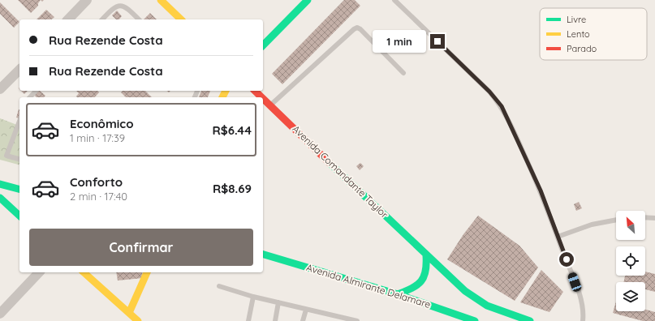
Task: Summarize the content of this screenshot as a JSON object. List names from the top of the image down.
{
  "streets": {
    "main road": ["Avenida Comandante Taylor", "Avenida Almirante Delamare"]
  },
  "legend": ["Livre", "Lento", "Parado"],
  "north": "top left",
  "page": {
    "banner": ["Rua Rezende Costa", "Rua Rezende Costa"],
    "bubble": "1 min",
    "list": [
      {
        "name": "Econômico",
        "note": "1 min · 17:39",
        "value": "R$6.44"
      },
      {
        "name": "Conforto",
        "note": "2 min · 17:40",
        "value": "R$8.69"
      }
    ],
    "buttons": "Confirmar"
  }
}
